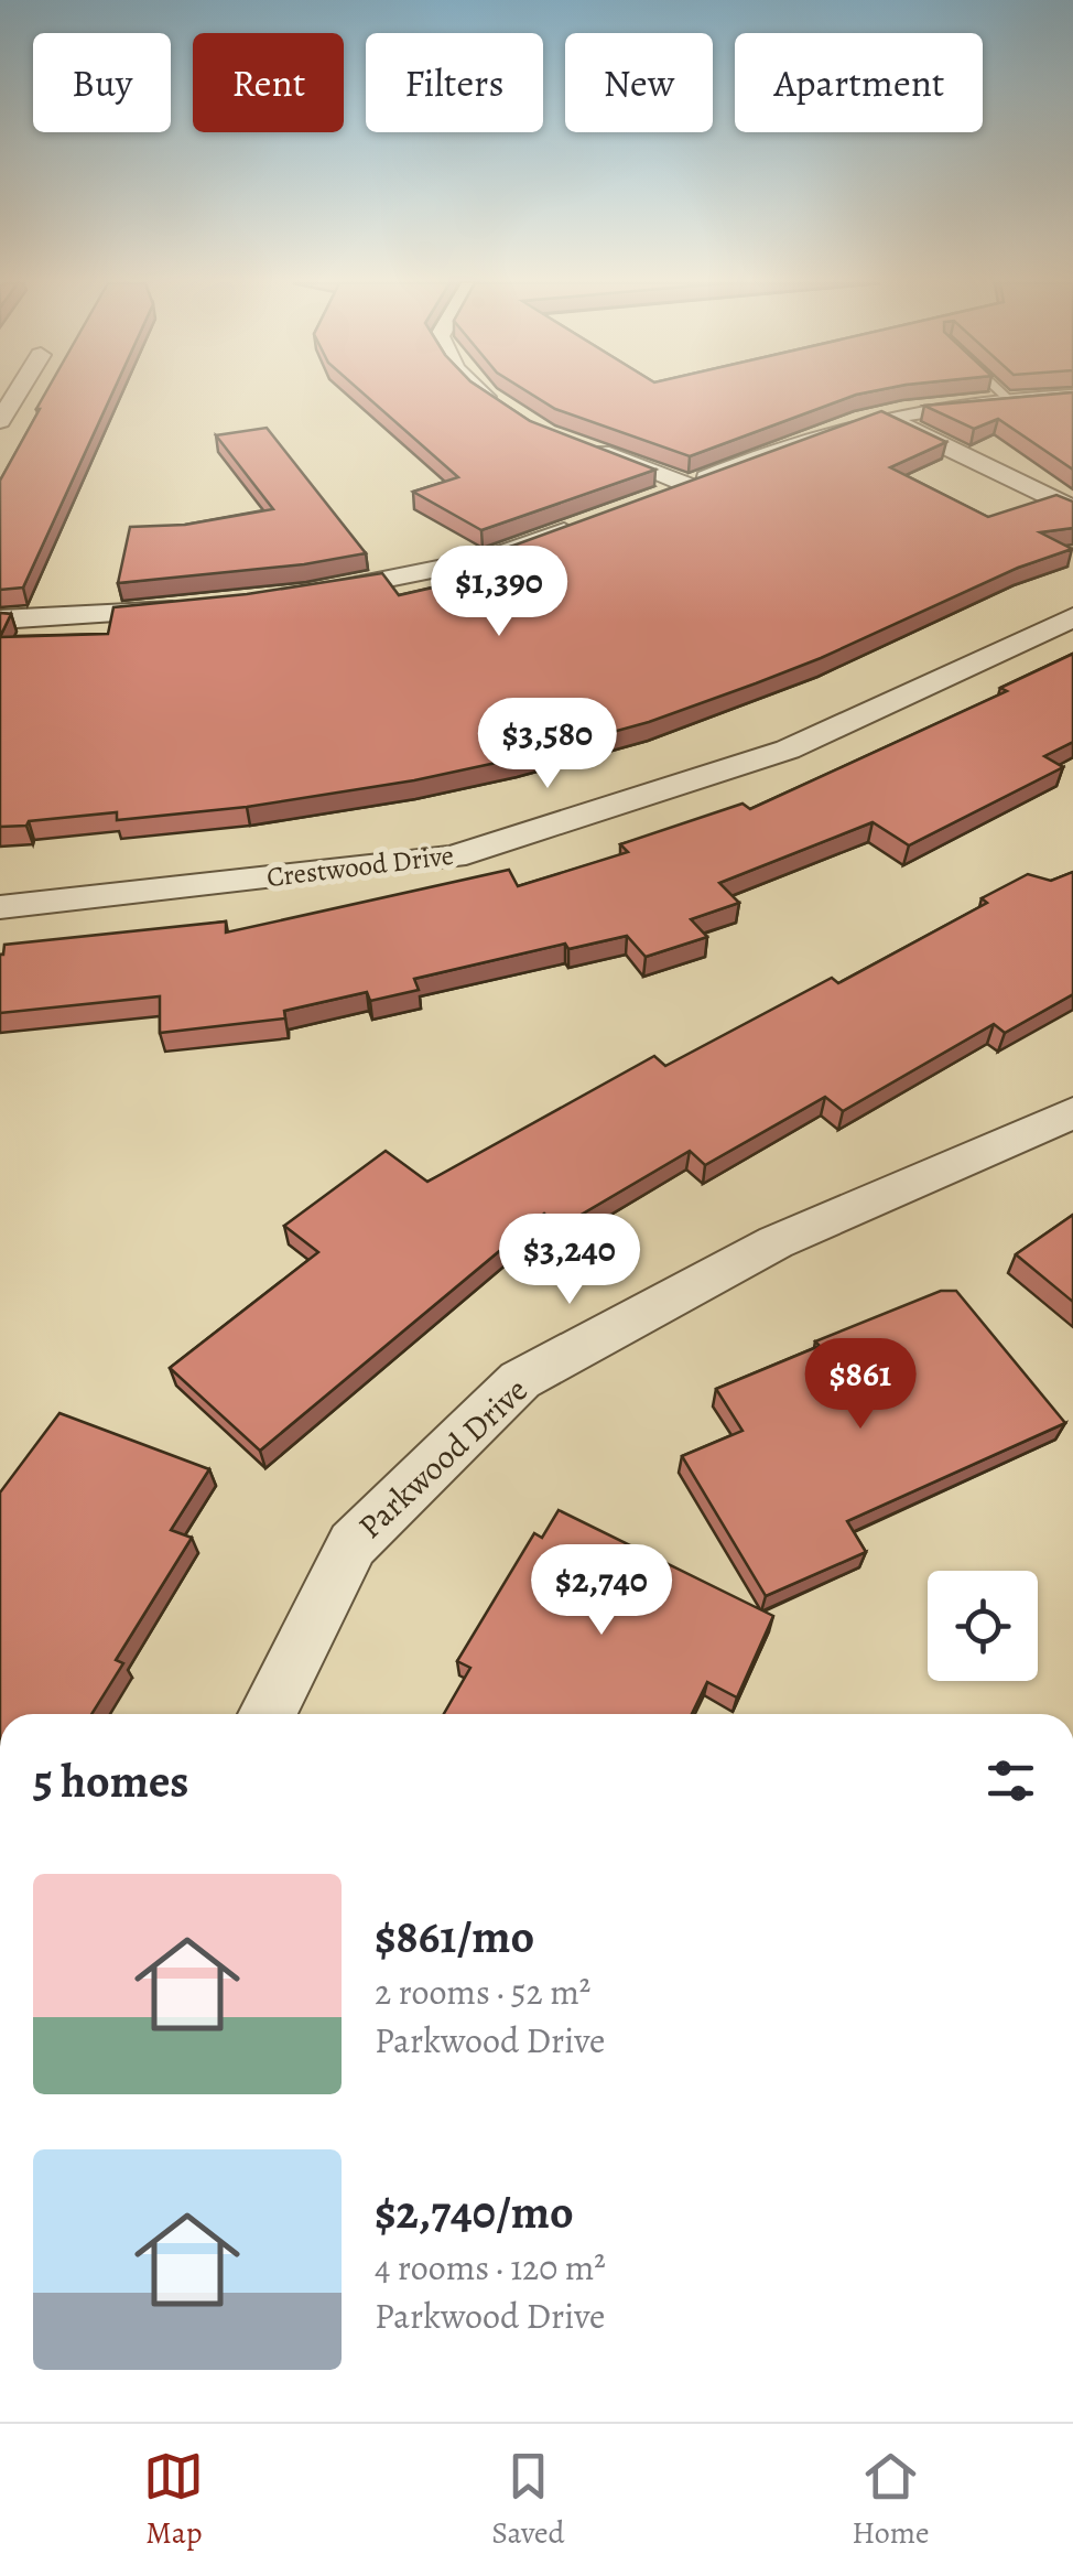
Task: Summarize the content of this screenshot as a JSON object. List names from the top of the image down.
{
  "streets": {
    "street": ["Crestwood Drive", "Parkwood Drive"]
  },
  "page": {
    "chip": [
      "Buy",
      "Rent",
      "Filters",
      "New",
      "Apartment"
    ],
    "price": [
      "$1,390",
      "$3,580",
      "$3,240",
      "$861",
      "$2,740"
    ],
    "heading": "5 homes",
    "list": [
      {
        "name": "$861/mo",
        "note": "2 rooms · 52 m² · Parkwood Drive"
      },
      {
        "name": "$2,740/mo",
        "note": "4 rooms · 120 m² · Parkwood Drive"
      }
    ],
    "tabs": ["Map", "Saved", "Home"]
  }
}
